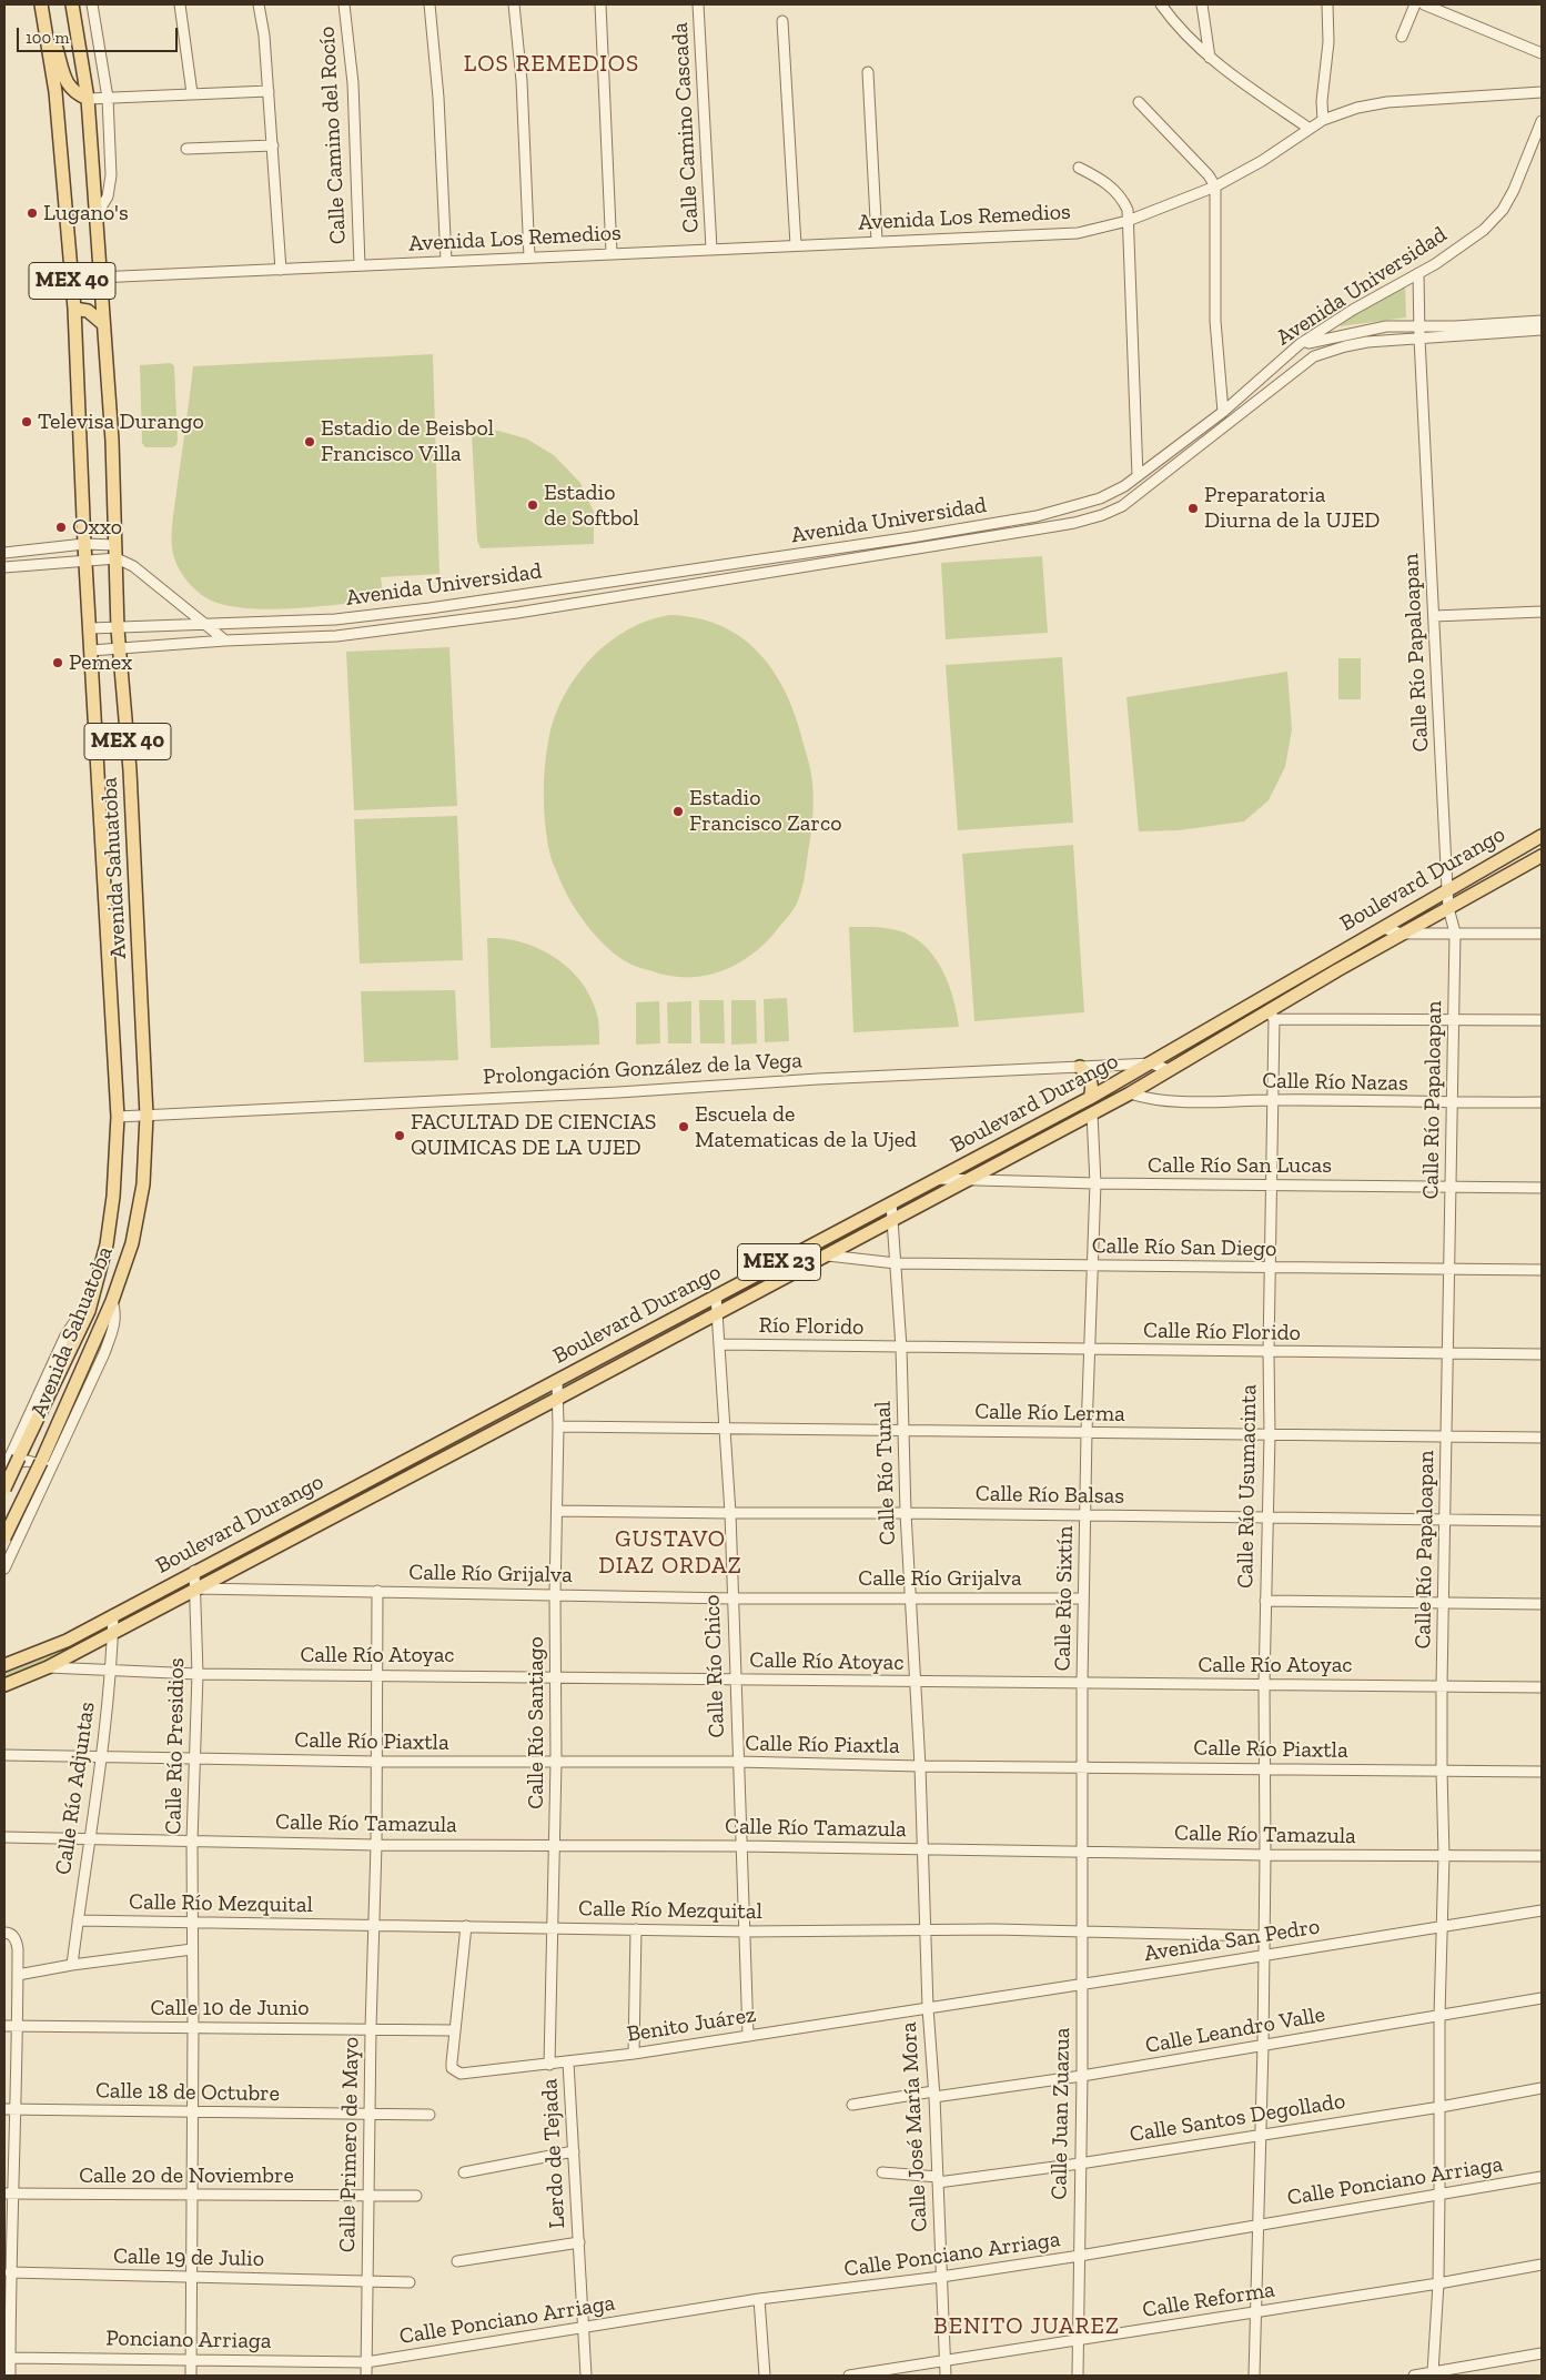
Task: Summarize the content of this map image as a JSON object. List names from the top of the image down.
{
  "streets": {
    "main road": [
      "MEX 40",
      "Avenida Sahuatoba",
      "Boulevard Durango",
      "MEX 23"
    ],
    "street": [
      "Calle Camino Cascada",
      "Calle Camino del Rocío",
      "Avenida Los Remedios",
      "Avenida Universidad",
      "Calle Río Papaloapan",
      "Prolongación González de la Vega",
      "Calle Río Nazas",
      "Calle Río San Lucas",
      "Calle Río San Diego",
      "Río Florido",
      "Calle Río Florido",
      "Calle Río Lerma",
      "Calle Río Tunal",
      "Calle Río Usumacinta",
      "Calle Río Balsas",
      "Calle Río Grijalva",
      "Calle Río Sixtín",
      "Calle Río Atoyac",
      "Calle Río Chico",
      "Calle Río Santiago",
      "Calle Río Piaxtla",
      "Calle Río Presidios",
      "Calle Río Adjuntas",
      "Calle Río Tamazula",
      "Calle Río Mezquital",
      "Avenida San Pedro",
      "Calle 10 de Junio",
      "Benito Juárez",
      "Calle Leandro Valle",
      "Calle 18 de Octubre",
      "Calle Juan Zuazua",
      "Calle Santos Degollado",
      "Calle José María Mora",
      "Calle Primero de Mayo",
      "Lerdo de Tejada",
      "Calle 20 de Noviembre",
      "Calle Ponciano Arriaga",
      "Calle 19 de Julio",
      "Calle Reforma",
      "Ponciano Arriaga"
    ]
  },
  "crossings": [
    ["Calle Camino Cascada", "Avenida Los Remedios"],
    ["Calle Camino del Rocío", "Avenida Los Remedios"],
    ["Avenida Los Remedios", "Avenida Sahuatoba"],
    ["Avenida Universidad", "Calle Río Papaloapan"],
    ["Avenida Universidad", "Avenida Sahuatoba"],
    ["Calle Río Papaloapan", "Boulevard Durango"],
    ["Calle Río Papaloapan", "Calle Río Nazas"],
    ["Calle Río Papaloapan", "Calle Río San Lucas"],
    ["Calle Río Papaloapan", "Calle Río San Diego"],
    ["Calle Río Papaloapan", "Calle Río Florido"],
    ["Calle Río Papaloapan", "Calle Río Lerma"],
    ["Calle Río Papaloapan", "Calle Río Balsas"],
    ["Calle Río Papaloapan", "Calle Río Atoyac"],
    ["Calle Río Papaloapan", "Calle Río Piaxtla"],
    ["Calle Río Papaloapan", "Calle Río Tamazula"],
    ["Calle Río Papaloapan", "Avenida San Pedro"],
    ["Calle Río Papaloapan", "Calle Leandro Valle"],
    ["Calle Río Papaloapan", "Calle Santos Degollado"],
    ["Calle Río Papaloapan", "Calle Ponciano Arriaga"],
    ["Calle Río Papaloapan", "Calle Reforma"],
    ["Avenida Sahuatoba", "Prolongación González de la Vega"],
    ["Boulevard Durango", "Prolongación González de la Vega"],
    ["Boulevard Durango", "Calle Río Nazas"],
    ["Boulevard Durango", "Calle Río San Lucas"],
    ["Boulevard Durango", "Calle Río San Diego"],
    ["Boulevard Durango", "Calle Río Tunal"],
    ["Boulevard Durango", "Calle Río Usumacinta"],
    ["Boulevard Durango", "Calle Río Grijalva"],
    ["Boulevard Durango", "Calle Río Sixtín"],
    ["Boulevard Durango", "Calle Río Atoyac"],
    ["Boulevard Durango", "Calle Río Chico"],
    ["Boulevard Durango", "Calle Río Santiago"],
    ["Boulevard Durango", "Calle Río Presidios"],
    ["Boulevard Durango", "Calle Río Adjuntas"],
    ["Calle Río Nazas", "Calle Río Usumacinta"],
    ["Calle Río San Lucas", "Calle Río Usumacinta"],
    ["Calle Río San Lucas", "Calle Río Sixtín"],
    ["Calle Río San Diego", "Calle Río Tunal"],
    ["Calle Río San Diego", "Calle Río Usumacinta"],
    ["Calle Río San Diego", "Calle Río Sixtín"],
    ["Río Florido", "Calle Río Florido"],
    ["Río Florido", "Calle Río Tunal"],
    ["Río Florido", "Calle Río Chico"],
    ["Calle Río Florido", "Calle Río Tunal"],
    ["Calle Río Florido", "Calle Río Usumacinta"],
    ["Calle Río Florido", "Calle Río Sixtín"],
    ["Calle Río Lerma", "Calle Río Tunal"],
    ["Calle Río Lerma", "Calle Río Usumacinta"],
    ["Calle Río Lerma", "Calle Río Sixtín"],
    ["Calle Río Lerma", "Calle Río Chico"],
    ["Calle Río Lerma", "Calle Río Santiago"],
    ["Calle Río Tunal", "Calle Río Balsas"],
    ["Calle Río Tunal", "Calle Río Grijalva"],
    ["Calle Río Tunal", "Calle Río Atoyac"],
    ["Calle Río Tunal", "Calle Río Piaxtla"],
    ["Calle Río Tunal", "Calle Río Tamazula"],
    ["Calle Río Tunal", "Calle Río Mezquital"],
    ["Calle Río Tunal", "Avenida San Pedro"],
    ["Calle Río Tunal", "Benito Juárez"],
    ["Calle Río Tunal", "Calle José María Mora"],
    ["Calle Río Usumacinta", "Calle Río Balsas"],
    ["Calle Río Usumacinta", "Calle Río Atoyac"],
    ["Calle Río Usumacinta", "Calle Río Piaxtla"],
    ["Calle Río Usumacinta", "Calle Río Tamazula"],
    ["Calle Río Usumacinta", "Calle Río Mezquital"],
    ["Calle Río Usumacinta", "Avenida San Pedro"],
    ["Calle Río Usumacinta", "Calle Leandro Valle"],
    ["Calle Río Usumacinta", "Calle Santos Degollado"],
    ["Calle Río Usumacinta", "Calle Ponciano Arriaga"],
    ["Calle Río Usumacinta", "Calle Reforma"],
    ["Calle Río Balsas", "Calle Río Sixtín"],
    ["Calle Río Balsas", "Calle Río Chico"],
    ["Calle Río Balsas", "Calle Río Santiago"],
    ["Calle Río Grijalva", "Calle Río Sixtín"],
    ["Calle Río Grijalva", "Calle Río Chico"],
    ["Calle Río Grijalva", "Calle Río Santiago"],
    ["Calle Río Grijalva", "Calle Río Presidios"],
    ["Calle Río Grijalva", "Calle Primero de Mayo"],
    ["Calle Río Sixtín", "Calle Río Atoyac"],
    ["Calle Río Sixtín", "Calle Río Piaxtla"],
    ["Calle Río Sixtín", "Calle Río Tamazula"],
    ["Calle Río Sixtín", "Calle Río Mezquital"],
    ["Calle Río Sixtín", "Avenida San Pedro"],
    ["Calle Río Sixtín", "Calle Juan Zuazua"],
    ["Calle Río Atoyac", "Calle Río Chico"],
    ["Calle Río Atoyac", "Calle Río Santiago"],
    ["Calle Río Atoyac", "Calle Río Presidios"],
    ["Calle Río Atoyac", "Calle Río Adjuntas"],
    ["Calle Río Atoyac", "Calle Primero de Mayo"],
    ["Calle Río Chico", "Calle Río Piaxtla"],
    ["Calle Río Chico", "Calle Río Tamazula"],
    ["Calle Río Chico", "Calle Río Mezquital"],
    ["Calle Río Chico", "Benito Juárez"],
    ["Calle Río Santiago", "Calle Río Piaxtla"],
    ["Calle Río Santiago", "Calle Río Tamazula"],
    ["Calle Río Santiago", "Calle Río Mezquital"],
    ["Calle Río Santiago", "Benito Juárez"],
    ["Calle Río Piaxtla", "Calle Río Presidios"],
    ["Calle Río Piaxtla", "Calle Río Adjuntas"],
    ["Calle Río Piaxtla", "Calle Primero de Mayo"],
    ["Calle Río Presidios", "Calle Río Tamazula"],
    ["Calle Río Presidios", "Calle Río Mezquital"],
    ["Calle Río Presidios", "Calle 10 de Junio"],
    ["Calle Río Presidios", "Calle 18 de Octubre"],
    ["Calle Río Presidios", "Calle 20 de Noviembre"],
    ["Calle Río Presidios", "Calle 19 de Julio"],
    ["Calle Río Presidios", "Ponciano Arriaga"],
    ["Calle Río Adjuntas", "Calle Río Tamazula"],
    ["Calle Río Adjuntas", "Calle Río Mezquital"],
    ["Calle Río Tamazula", "Calle Primero de Mayo"],
    ["Calle Río Mezquital", "Calle Primero de Mayo"],
    ["Avenida San Pedro", "Benito Juárez"],
    ["Avenida San Pedro", "Calle Juan Zuazua"],
    ["Avenida San Pedro", "Calle José María Mora"],
    ["Calle 10 de Junio", "Benito Juárez"],
    ["Calle 10 de Junio", "Calle Primero de Mayo"],
    ["Benito Juárez", "Calle José María Mora"],
    ["Benito Juárez", "Lerdo de Tejada"],
    ["Calle Leandro Valle", "Calle Juan Zuazua"],
    ["Calle Leandro Valle", "Calle José María Mora"],
    ["Calle 18 de Octubre", "Calle Primero de Mayo"],
    ["Calle Juan Zuazua", "Calle Santos Degollado"],
    ["Calle Juan Zuazua", "Calle Ponciano Arriaga"],
    ["Calle Juan Zuazua", "Calle Reforma"],
    ["Calle Santos Degollado", "Calle José María Mora"],
    ["Calle José María Mora", "Calle Ponciano Arriaga"],
    ["Calle José María Mora", "Calle Reforma"],
    ["Calle Primero de Mayo", "Calle 20 de Noviembre"],
    ["Calle Primero de Mayo", "Calle Ponciano Arriaga"],
    ["Calle Primero de Mayo", "Calle 19 de Julio"],
    ["Calle Primero de Mayo", "Ponciano Arriaga"],
    ["Lerdo de Tejada", "Calle Ponciano Arriaga"],
    ["Calle Ponciano Arriaga", "Ponciano Arriaga"]
  ],
  "districts": ["LOS REMEDIOS", "GUSTAVO DIAZ ORDAZ", "BENITO JUAREZ"],
  "places": [
    "Lugano's",
    "Televisa Durango",
    "Estadio de Beisbol Francisco Villa",
    "Estadio de Softbol",
    "Preparatoria Diurna de la UJED",
    "Oxxo",
    "Pemex",
    "Estadio Francisco Zarco",
    "Escuela de Matematicas de la Ujed",
    "FACULTAD DE CIENCIAS QUIMICAS DE LA UJED"
  ],
  "scale_bar": "100 m"
}
